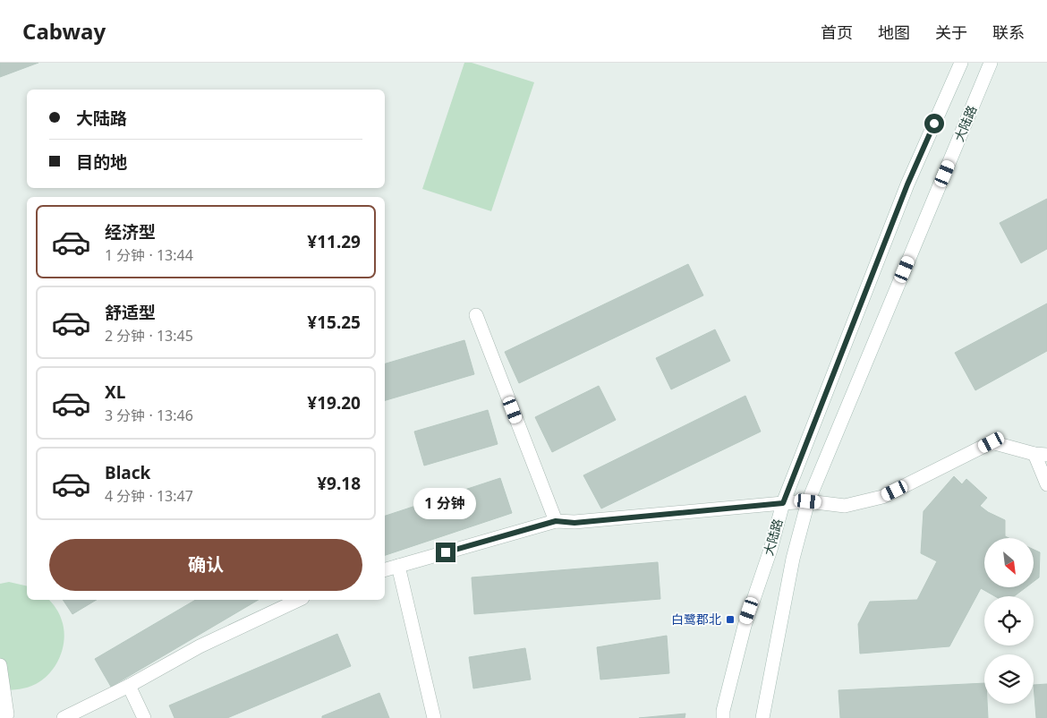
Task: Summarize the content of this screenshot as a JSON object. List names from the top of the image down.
{
  "streets": {
    "street": ["大陆路"]
  },
  "places": {
    "transit": ["白鹭郡北"]
  },
  "north": "bottom right",
  "page": {
    "header": "Cabway",
    "nav": [
      "首页",
      "地图",
      "关于",
      "联系"
    ],
    "banner": ["大陆路", "目的地"],
    "list": [
      {
        "name": "经济型",
        "note": "1 分钟 · 13:44",
        "value": "¥11.29"
      },
      {
        "name": "舒适型",
        "note": "2 分钟 · 13:45",
        "value": "¥15.25"
      },
      {
        "name": "XL",
        "note": "3 分钟 · 13:46",
        "value": "¥19.20"
      },
      {
        "name": "Black",
        "note": "4 分钟 · 13:47",
        "value": "¥9.18"
      }
    ],
    "bubble": "1 分钟",
    "buttons": "确认"
  }
}
